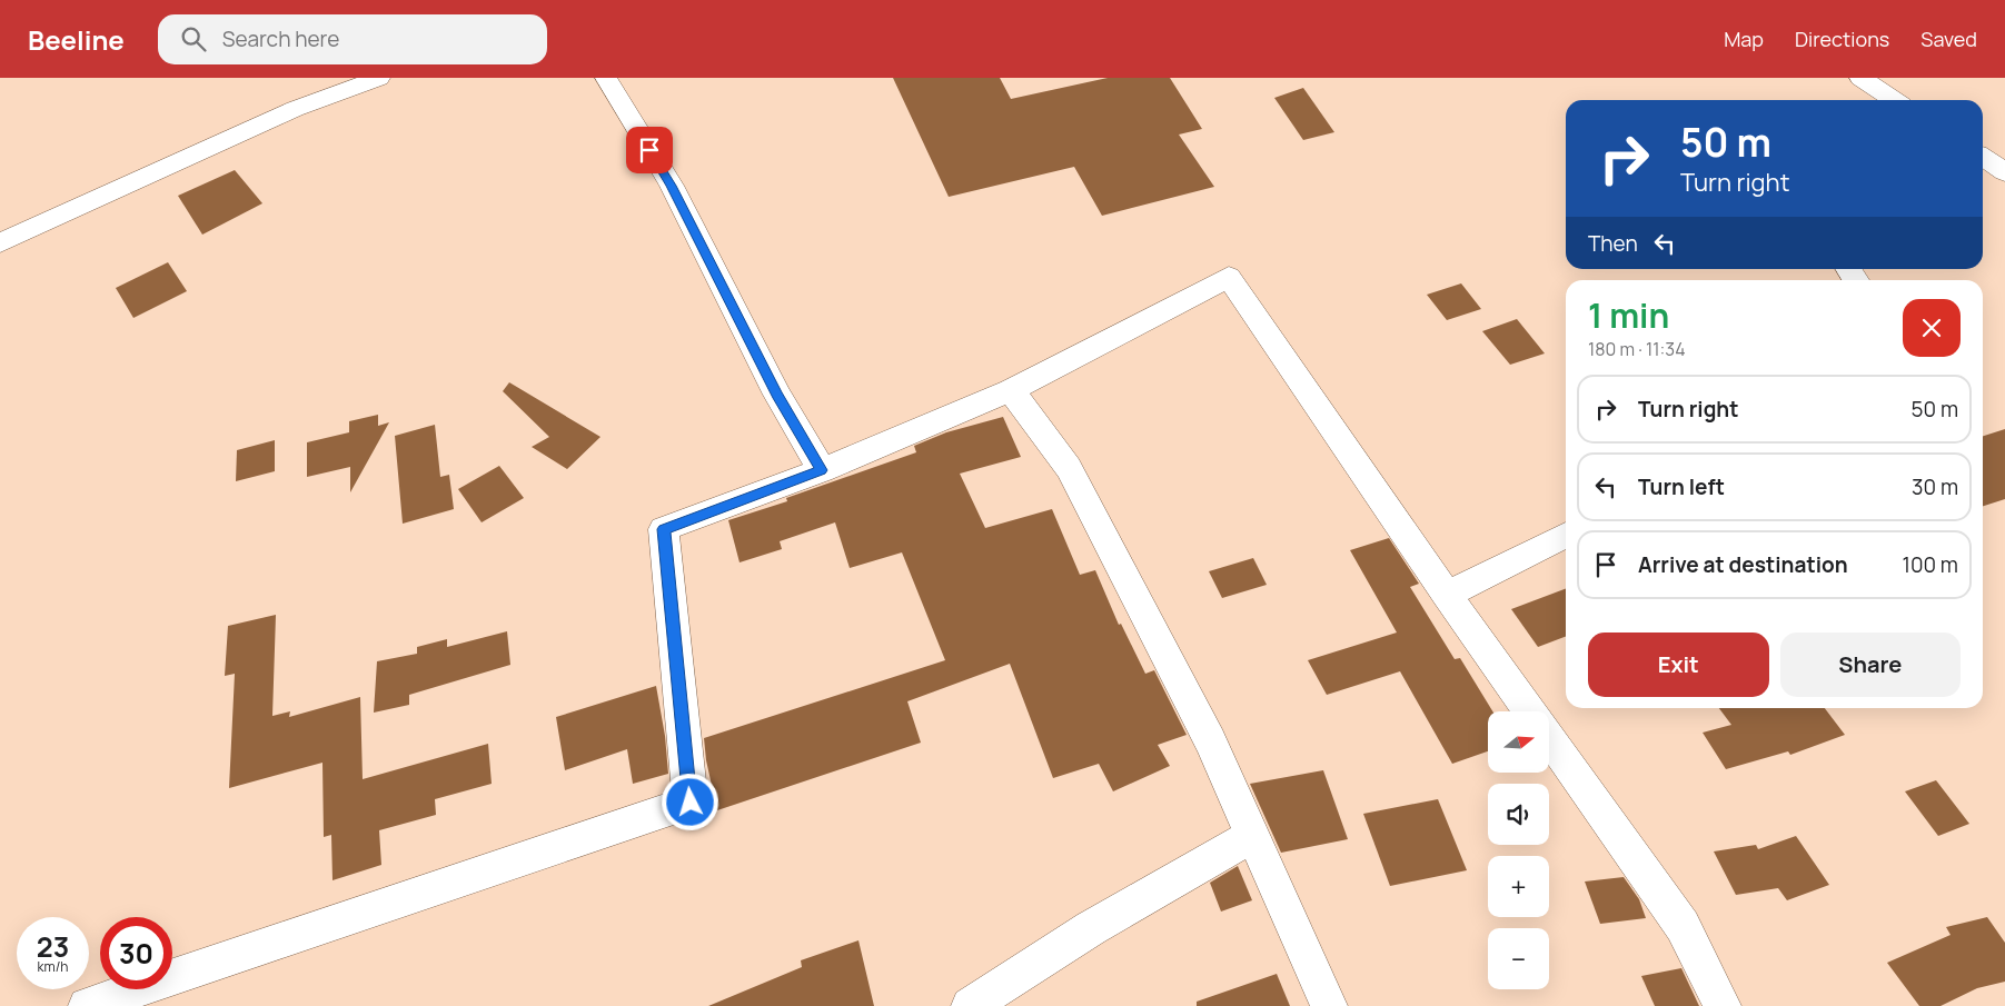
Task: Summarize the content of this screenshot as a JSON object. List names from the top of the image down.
{
  "north": "right",
  "page": {
    "header": "Beeline",
    "search": "Search here",
    "nav": ["Map", "Directions", "Saved"],
    "turn": ["50 m", "Turn right"],
    "then": "Then",
    "heading": ["1 min", "180 m · 11:34"],
    "list": [
      {
        "name": "Turn right",
        "value": "50 m"
      },
      {
        "name": "Turn left",
        "value": "30 m"
      },
      {
        "name": "Arrive at destination",
        "value": "100 m"
      }
    ],
    "buttons": ["Exit", "Share"],
    "map_buttons": ["+", "−"],
    "speed": "23 km/h",
    "limit": "30"
  }
}
